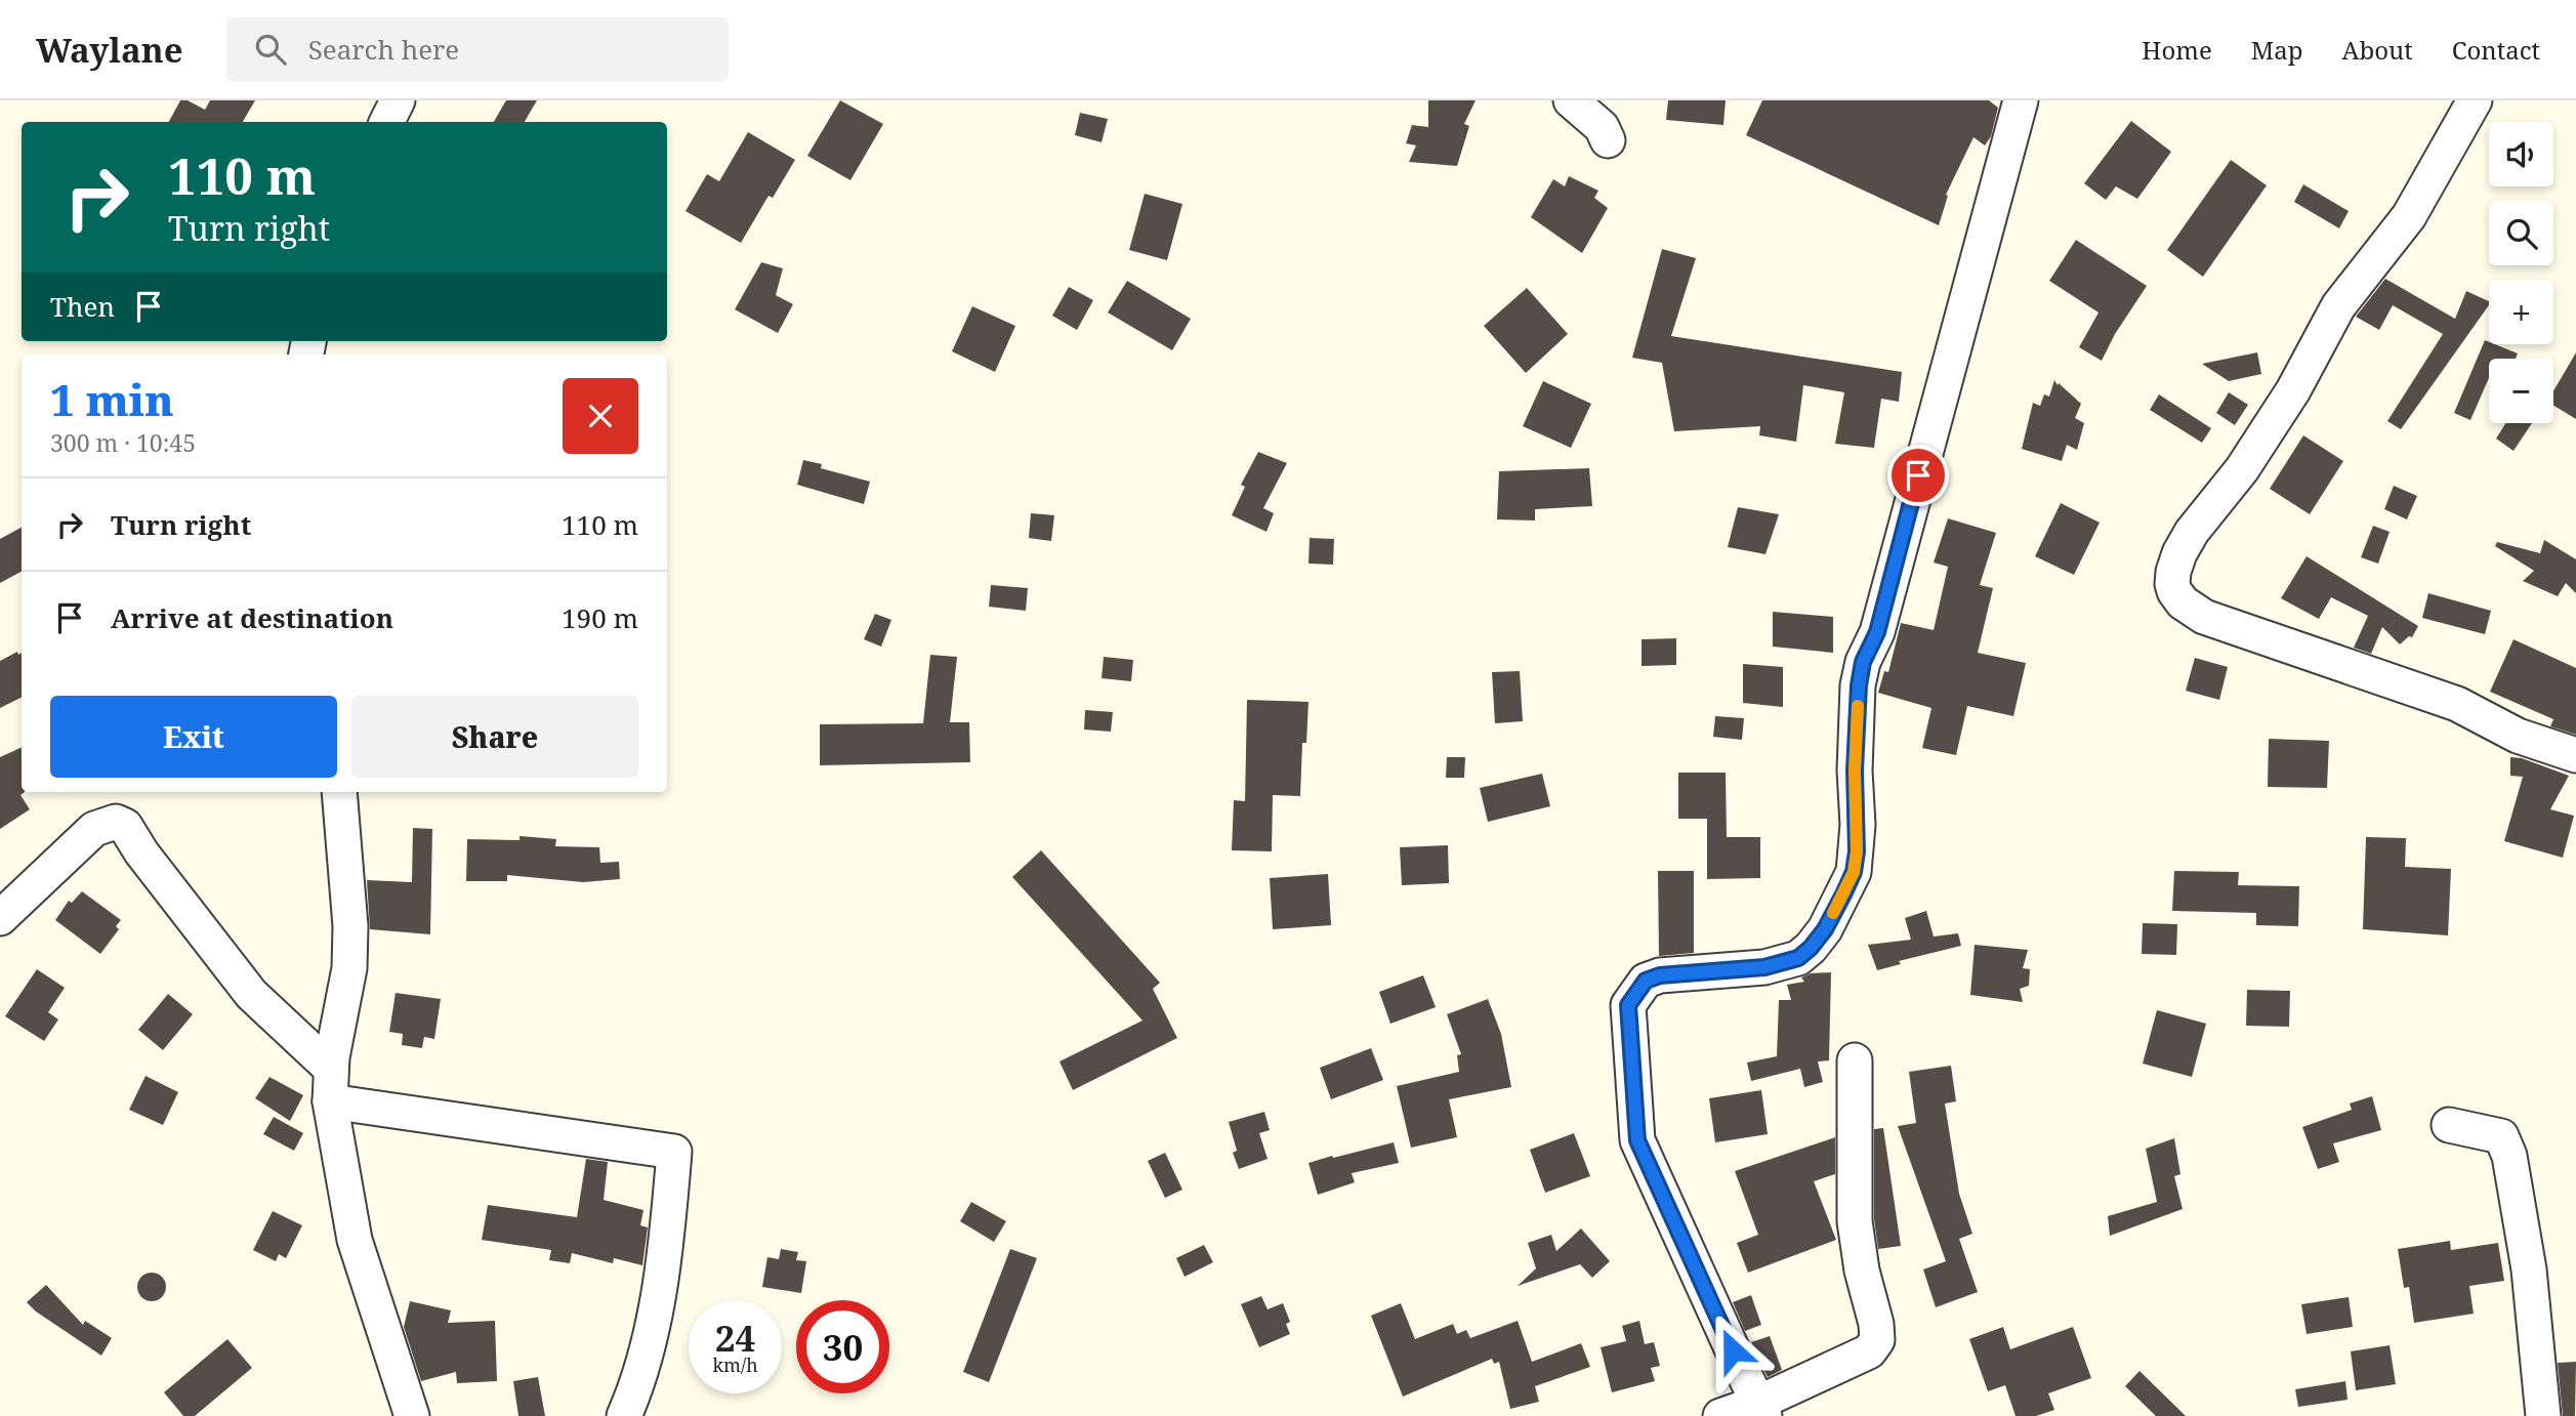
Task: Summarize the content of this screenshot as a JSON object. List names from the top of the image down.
{
  "page": {
    "header": "Waylane",
    "search": "Search here",
    "nav": [
      "Home",
      "Map",
      "About",
      "Contact"
    ],
    "map_buttons": ["+", "−"],
    "turn": ["110 m", "Turn right"],
    "then": "Then",
    "heading": ["1 min", "300 m · 10:45"],
    "list": [
      {
        "name": "Turn right",
        "value": "110 m"
      },
      {
        "name": "Arrive at destination",
        "value": "190 m"
      }
    ],
    "buttons": ["Exit", "Share"],
    "speed": "24 km/h",
    "limit": "30"
  }
}
